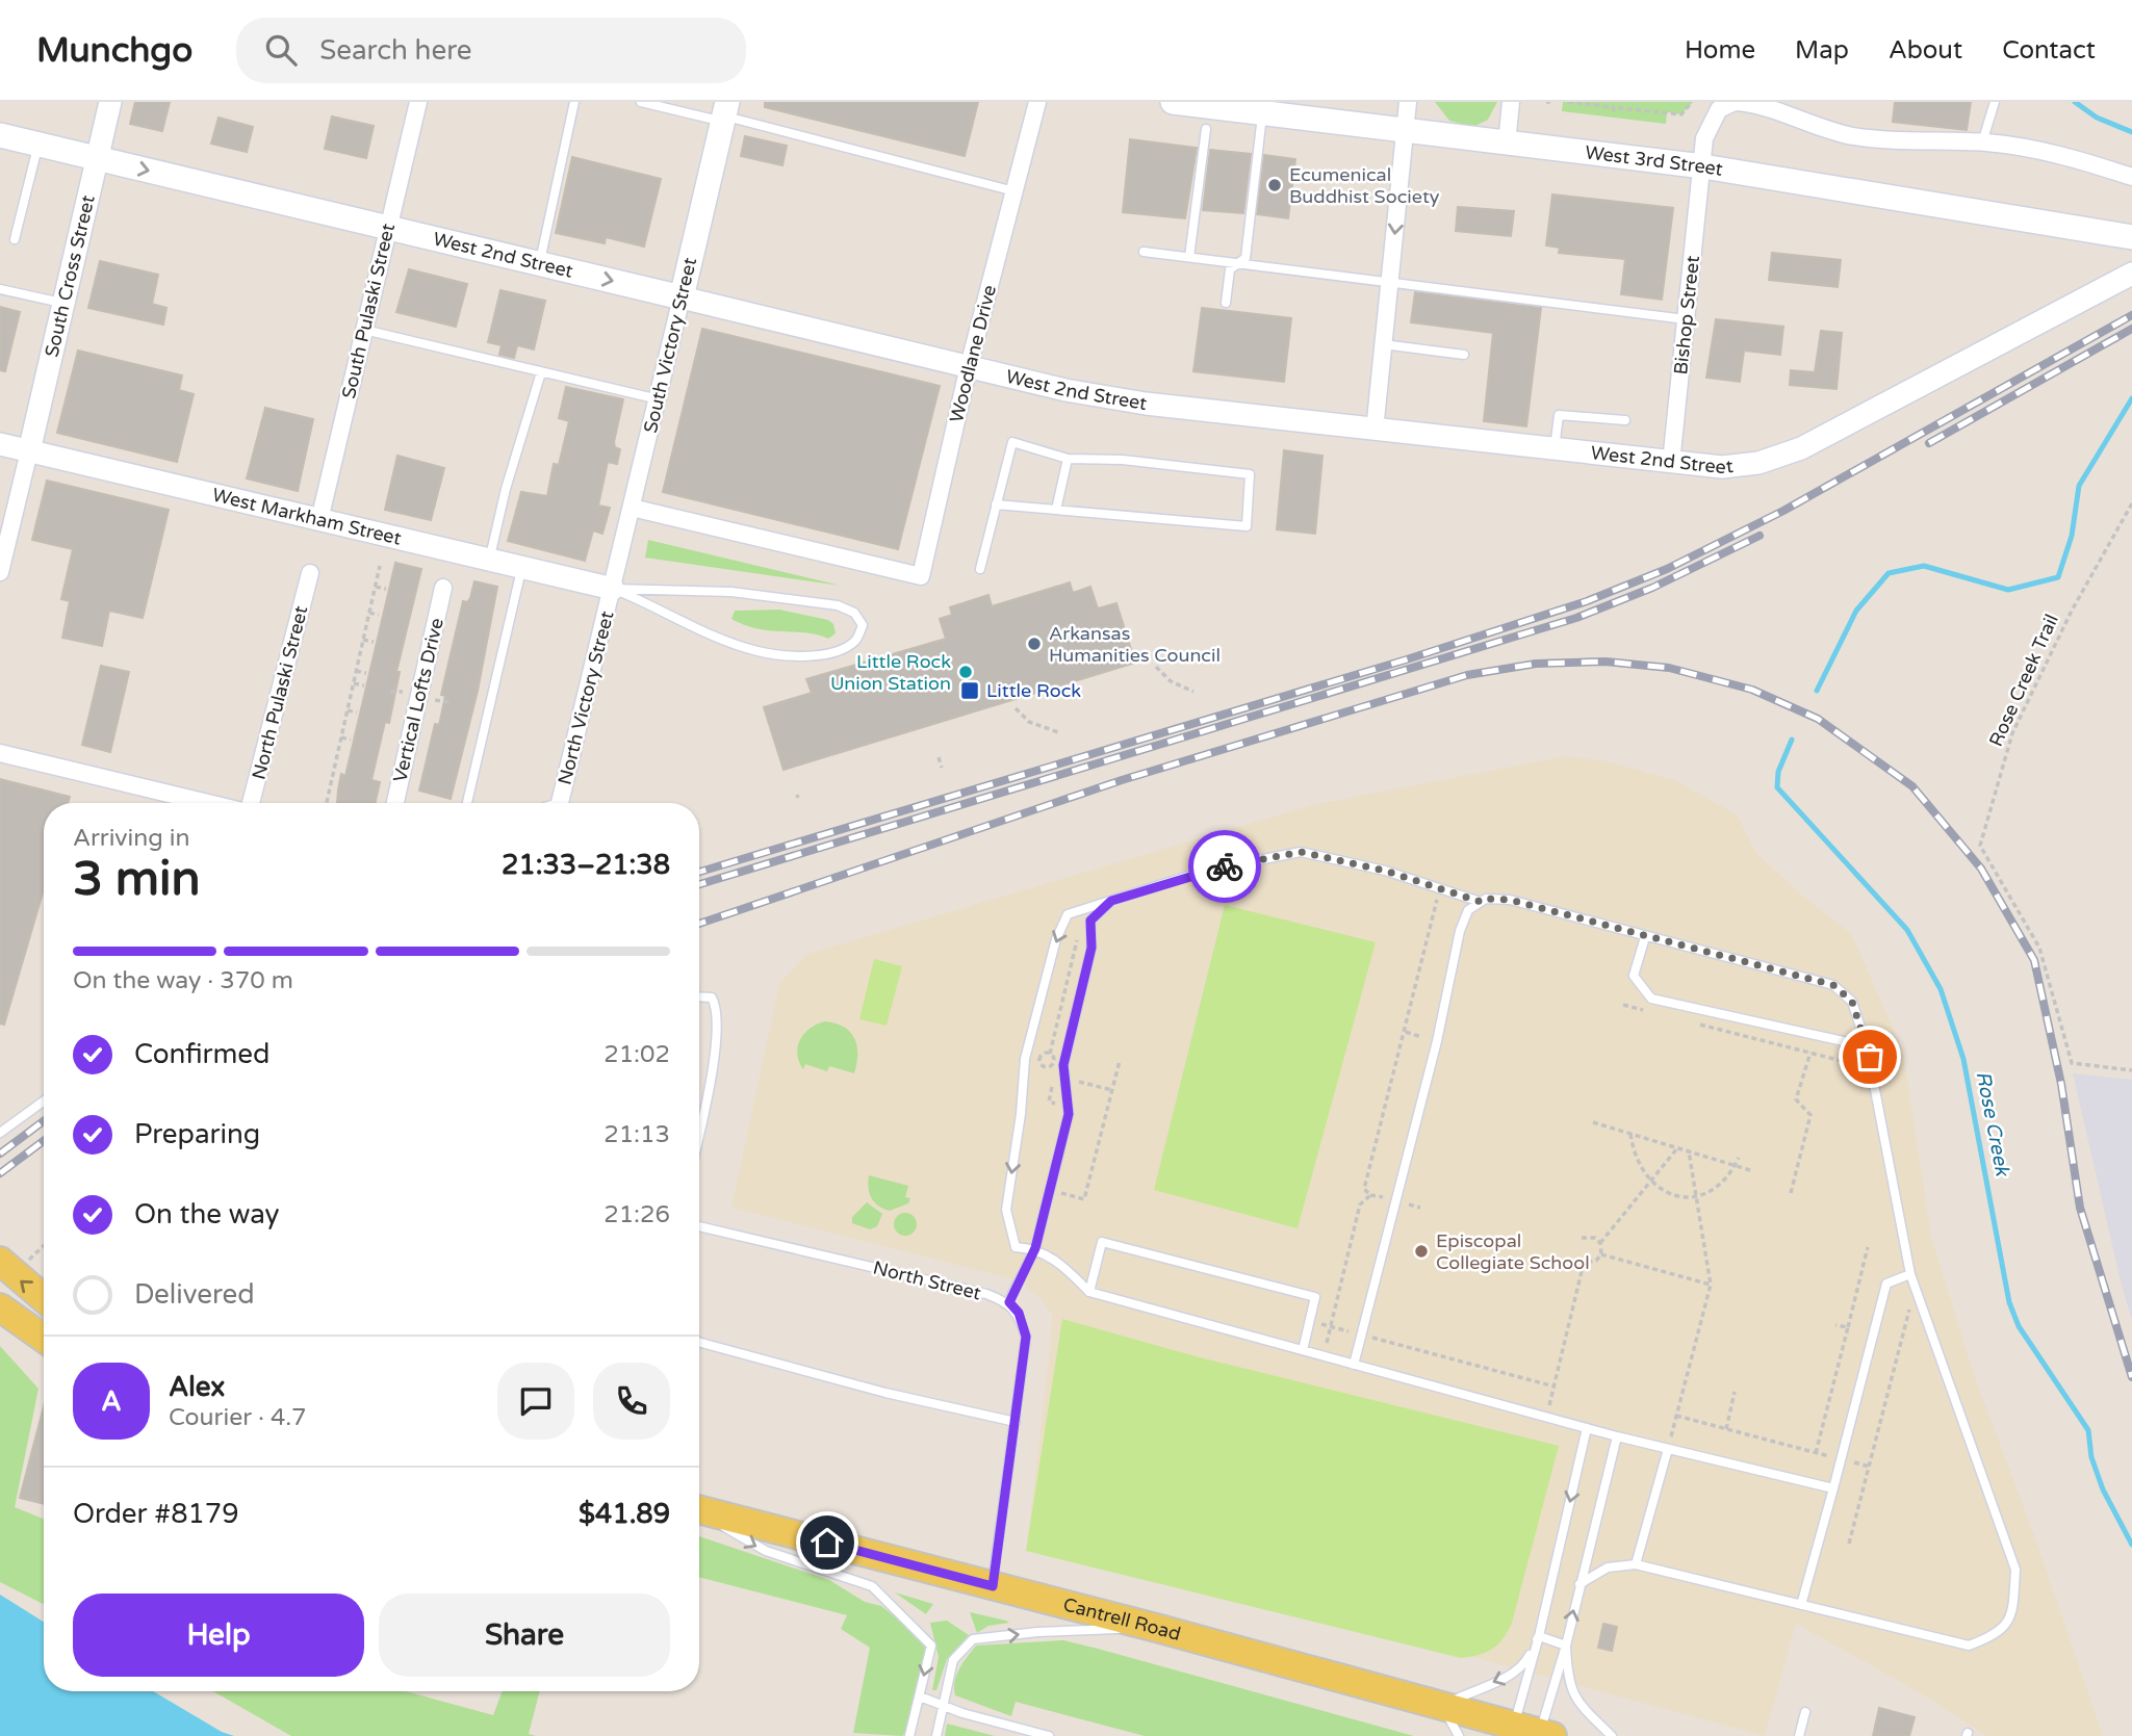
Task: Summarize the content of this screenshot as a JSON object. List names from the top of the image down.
{
  "streets": {
    "main road": [
      "West 3rd Street",
      "West 2nd Street",
      "South Victory Street",
      "Cantrell Road"
    ],
    "street": [
      "South Cross Street",
      "South Pulaski Street",
      "Bishop Street",
      "Woodlane Drive",
      "West Markham Street",
      "North Pulaski Street",
      "North Victory Street",
      "Vertical Lofts Drive"
    ],
    "lane": ["North Street"],
    "path": ["Rose Creek Trail"]
  },
  "crossings": [
    ["West 3rd Street", "Bishop Street"],
    ["West 2nd Street", "South Cross Street"],
    ["West 2nd Street", "South Pulaski Street"],
    ["West 2nd Street", "Bishop Street"],
    ["West 2nd Street", "South Victory Street"],
    ["West 2nd Street", "Woodlane Drive"],
    ["South Cross Street", "West Markham Street"],
    ["South Pulaski Street", "West Markham Street"],
    ["South Victory Street", "Woodlane Drive"],
    ["South Victory Street", "West Markham Street"],
    ["South Victory Street", "North Victory Street"],
    ["West Markham Street", "North Victory Street"]
  ],
  "water": ["Rose Creek"],
  "places": {
    "other": [
      "Ecumenical Buddhist Society",
      "Arkansas Humanities Council",
      "Little Rock Union Station",
      "Episcopal Collegiate School"
    ],
    "transit": ["Little Rock"]
  },
  "page": {
    "header": "Munchgo",
    "search": "Search here",
    "nav": [
      "Home",
      "Map",
      "About",
      "Contact"
    ],
    "heading": ["3 min", "Arriving in", "21:33–21:38"],
    "panel": [
      "Alex",
      "Courier · 4.7",
      "Order #8179",
      "$41.89"
    ],
    "bar": "On the way · 370 m",
    "list": [
      ["Confirmed", "21:02"],
      ["Preparing", "21:13"],
      ["On the way", "21:26"],
      "Delivered"
    ],
    "round": "A",
    "buttons": ["Help", "Share"]
  }
}
